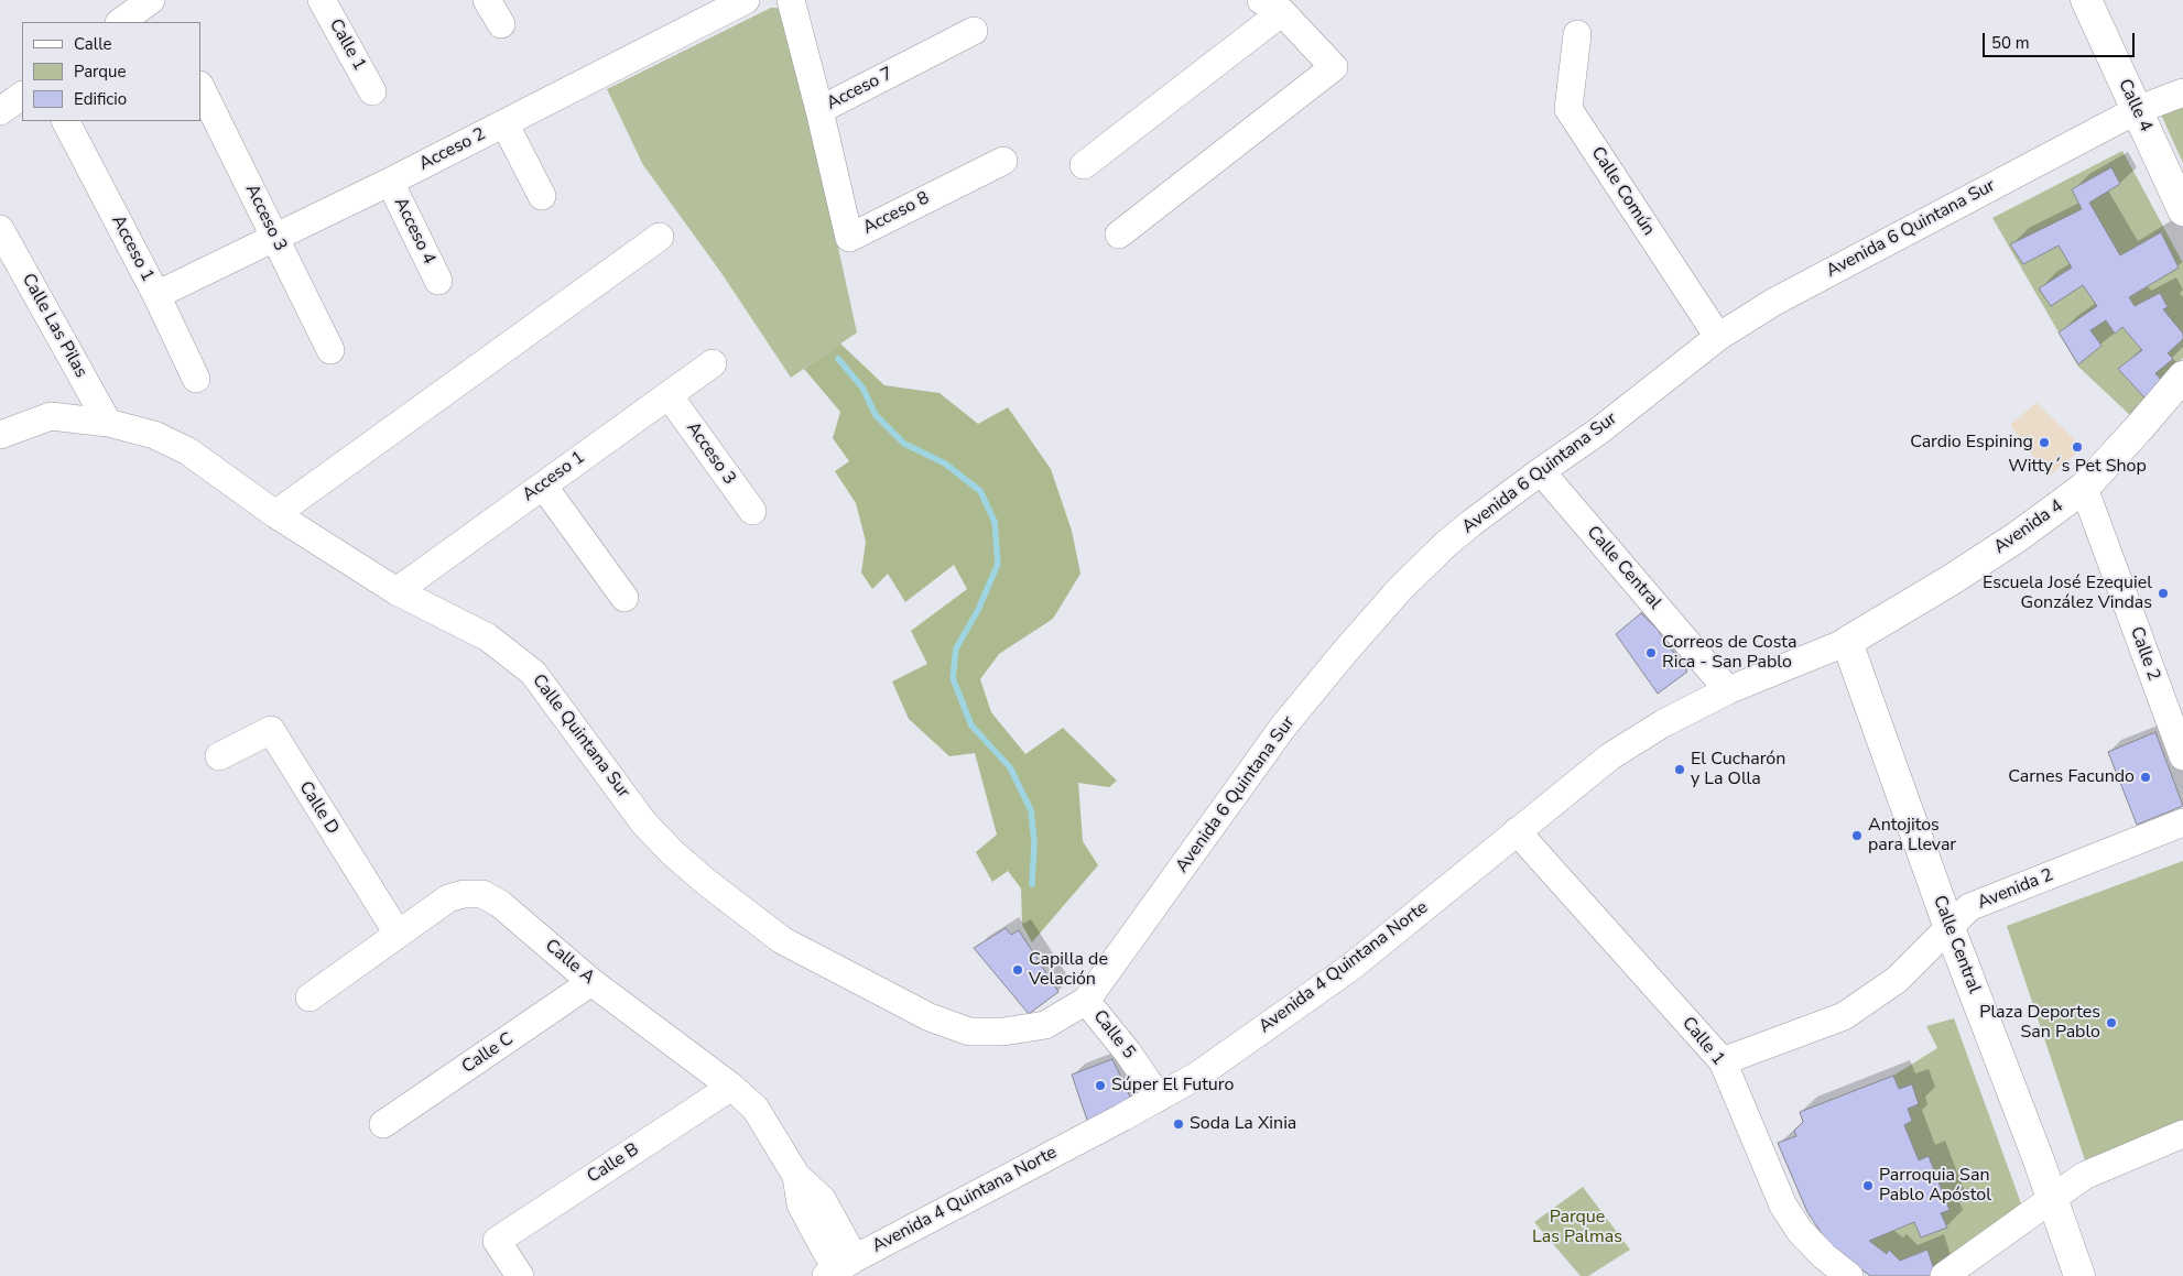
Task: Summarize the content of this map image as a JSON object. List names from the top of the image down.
{
  "streets": {
    "main road": ["Calle 4", "Avenida 4", "Calle Central"],
    "street": [
      "Calle 1",
      "Acceso 7",
      "Acceso 2",
      "Calle Común",
      "Acceso 8",
      "Acceso 3",
      "Avenida 6 Quintana Sur",
      "Acceso 4",
      "Acceso 1",
      "Calle Las Pilas",
      "Calle 2",
      "Calle Quintana Sur",
      "Calle D",
      "Avenida 2",
      "Calle A",
      "Avenida 4 Quintana Norte",
      "Calle 5",
      "Calle C",
      "Calle B"
    ]
  },
  "crossings": [
    ["Calle 1", "Avenida 2"],
    ["Calle 1", "Avenida 4 Quintana Norte"],
    ["Acceso 7", "Acceso 8"],
    ["Calle 4", "Avenida 6 Quintana Sur"],
    ["Acceso 2", "Acceso 3"],
    ["Acceso 2", "Acceso 4"],
    ["Acceso 2", "Acceso 1"],
    ["Calle Común", "Avenida 6 Quintana Sur"],
    ["Acceso 3", "Acceso 1"],
    ["Avenida 6 Quintana Sur", "Calle Central"],
    ["Avenida 6 Quintana Sur", "Calle Quintana Sur"],
    ["Avenida 6 Quintana Sur", "Calle 5"],
    ["Acceso 1", "Calle Quintana Sur"],
    ["Calle Las Pilas", "Calle Quintana Sur"],
    ["Avenida 4", "Calle Central"],
    ["Avenida 4", "Calle 2"],
    ["Avenida 4", "Avenida 4 Quintana Norte"],
    ["Calle Central", "Avenida 2"],
    ["Calle Central", "Avenida 4 Quintana Norte"],
    ["Calle Quintana Sur", "Calle 5"],
    ["Calle D", "Calle A"],
    ["Calle A", "Avenida 4 Quintana Norte"],
    ["Calle A", "Calle C"],
    ["Calle A", "Calle B"],
    ["Avenida 4 Quintana Norte", "Calle 5"]
  ],
  "parks": ["Parque Las Palmas"],
  "places": [
    "Cardio Espining",
    "Witty´s Pet Shop",
    "Escuela José Ezequiel González Vindas",
    "Correos de Costa Rica - San Pablo",
    "El Cucharón y La Olla",
    "Carnes Facundo",
    "Antojitos para Llevar",
    "Capilla de Velación",
    "Plaza Deportes San Pablo",
    "Súper El Futuro",
    "Soda La Xinia",
    "Parroquia San Pablo Apóstol"
  ],
  "legend": ["Calle", "Parque", "Edificio"],
  "scale_bar": "50 m"
}
